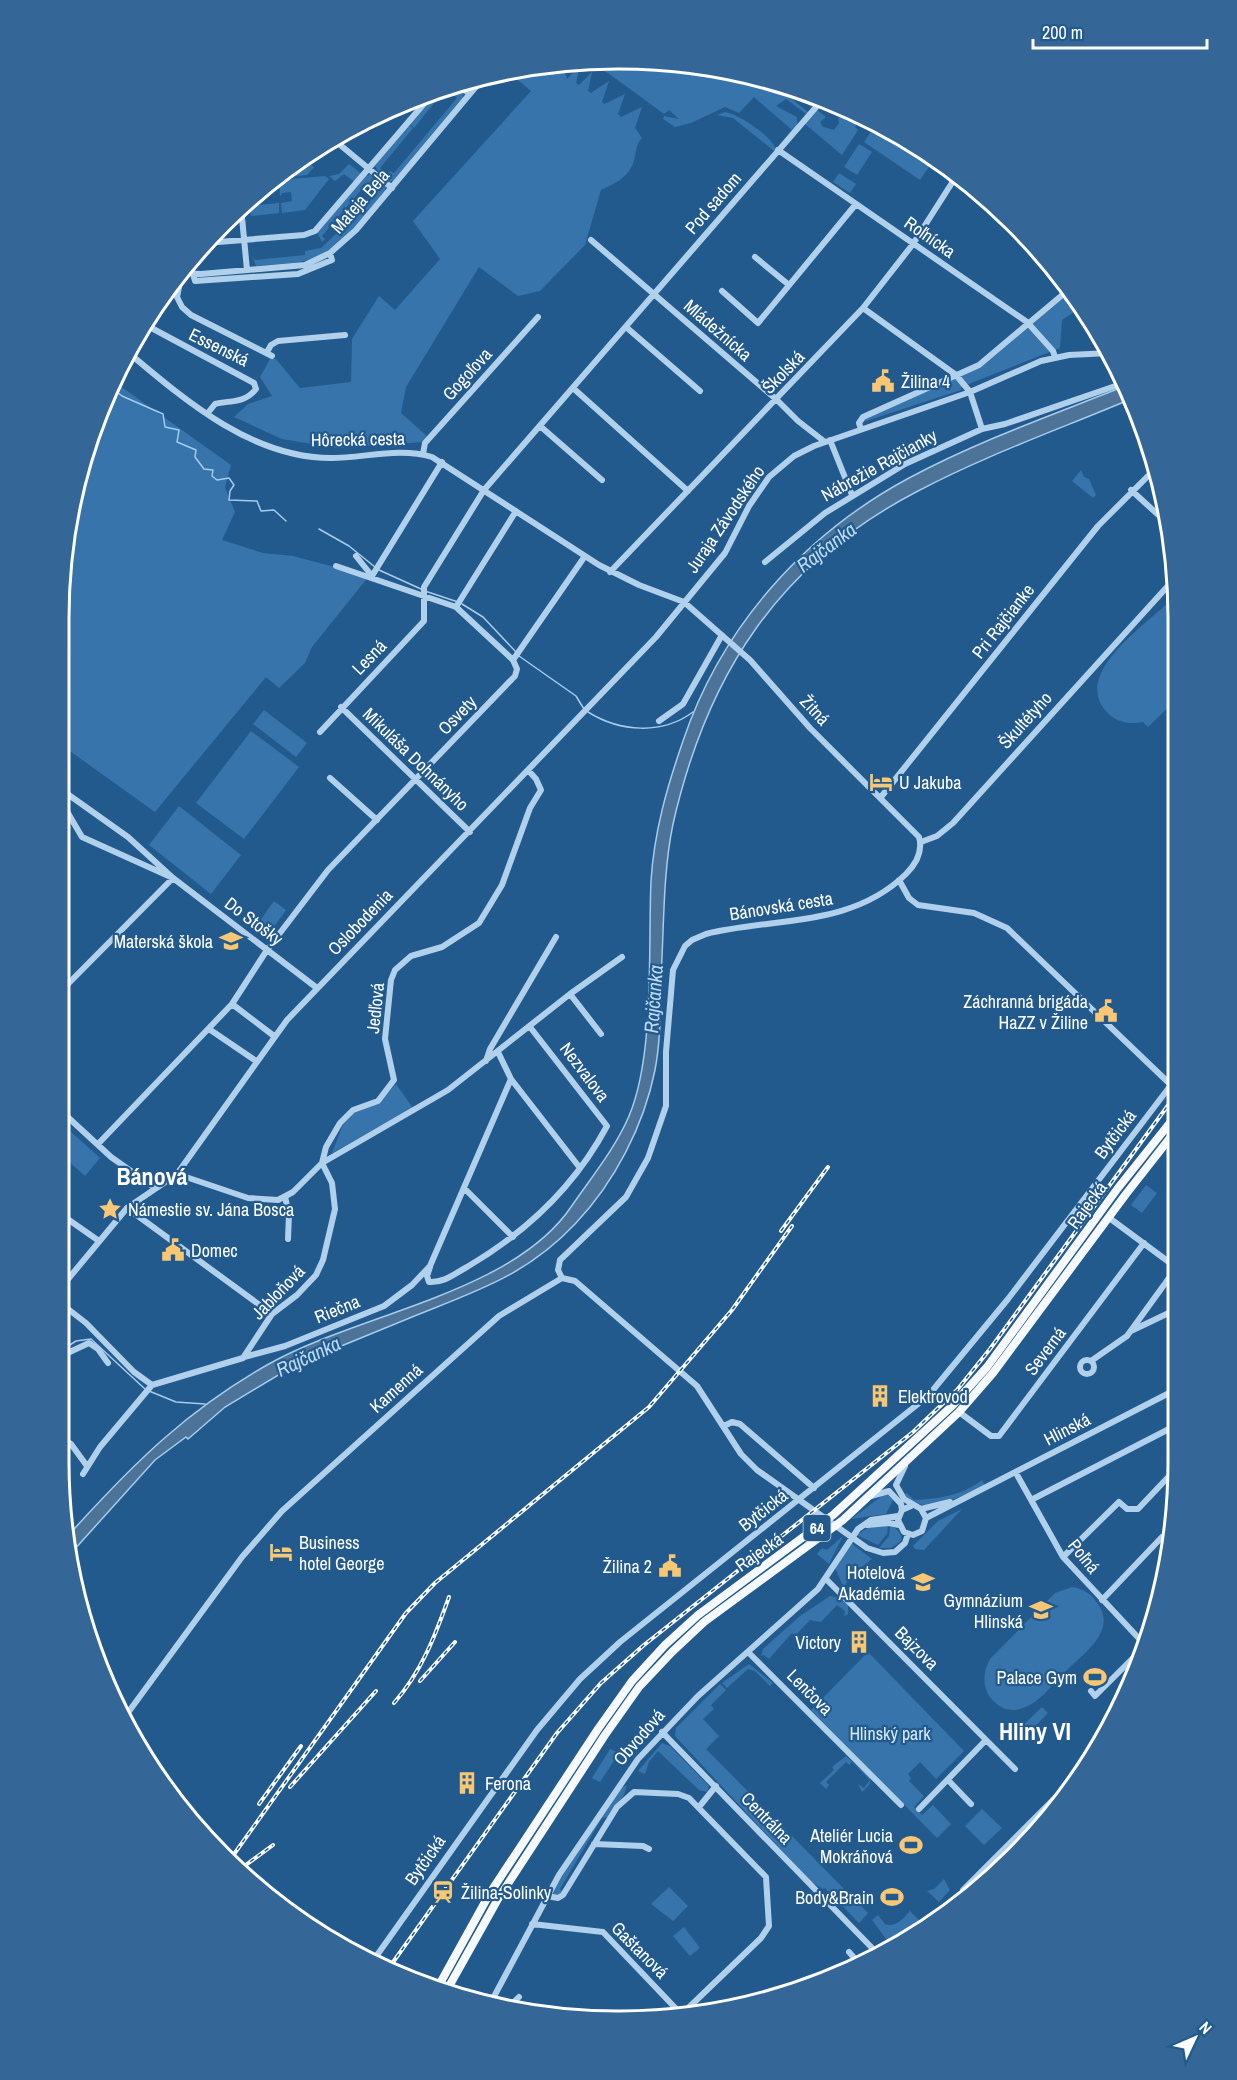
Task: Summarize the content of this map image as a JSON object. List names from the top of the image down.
{
  "streets": {
    "main road": ["Rajecká", "64"],
    "street": [
      "Mateja Bela",
      "Pod sadom",
      "Roľnícka",
      "Mládežnícka",
      "Essenská",
      "Školská",
      "Gogoľova",
      "Hôrecká cesta",
      "Nábrežie Rajčianky",
      "Juraja Závodského",
      "Pri Rajčianke",
      "Lesná",
      "Žitná",
      "Osvety",
      "Škultétyho",
      "Mikuláša Dohnányho",
      "Bánovská cesta",
      "Do Stošky",
      "Oslobodenia",
      "Jedľová",
      "Nezvalova",
      "Bytčická",
      "Jabloňová",
      "Riečna",
      "Severná",
      "Kamenná",
      "Hlinská",
      "Poľná",
      "Bajzova",
      "Lenčova",
      "Obvodová",
      "Centrálna",
      "Gaštanová"
    ]
  },
  "crossings": [
    ["Pod sadom", "Roľnícka"],
    ["Pod sadom", "Mládežnícka"],
    ["Pod sadom", "Hôrecká cesta"],
    ["Pod sadom", "Lesná"],
    ["Roľnícka", "Školská"],
    ["Roľnícka", "Juraja Závodského"],
    ["Mládežnícka", "Školská"],
    ["Mládežnícka", "Juraja Závodského"],
    ["Essenská", "Hôrecká cesta"],
    ["Školská", "Hôrecká cesta"],
    ["Gogoľova", "Hôrecká cesta"],
    ["Hôrecká cesta", "Juraja Závodského"],
    ["Hôrecká cesta", "Žitná"],
    ["Juraja Závodského", "Žitná"],
    ["Juraja Závodského", "Oslobodenia"],
    ["Pri Rajčianke", "Žitná"],
    ["Lesná", "Mikuláša Dohnányho"],
    ["Žitná", "Škultétyho"],
    ["Osvety", "Mikuláša Dohnányho"],
    ["Osvety", "Do Stošky"],
    ["Mikuláša Dohnányho", "Oslobodenia"],
    ["Bánovská cesta", "Bytčická"],
    ["Bánovská cesta", "Kamenná"],
    ["Do Stošky", "Oslobodenia"],
    ["Oslobodenia", "Jedľová"],
    ["Jedľová", "Jabloňová"],
    ["Rajecká", "Severná"],
    ["Jabloňová", "Riečna"],
    ["Hlinská", "Poľná"],
    ["Bajzova", "Obvodová"],
    ["Lenčova", "Obvodová"],
    ["Obvodová", "Centrálna"],
    ["Obvodová", "Gaštanová"]
  ],
  "districts": ["Bánová", "Hliny VI"],
  "water": ["Rajčanka"],
  "parks": ["Hlinský park"],
  "places": {
    "public building": [
      "Žilina 4",
      "Záchranná brigáda HaZZ v Žiline",
      "Domec",
      "Žilina 2"
    ],
    "hotel": ["U Jakuba", "Business hotel George"],
    "school or university": ["Materská škola", "Hotelová Akadémia", "Gymnázium Hlinská"],
    "place": ["Námestie sv. Jána Bosca"],
    "building": ["Elektrovod", "Victory", "Ferona"],
    "sports": ["Palace Gym", "Ateliér Lucia Mokráňová", "Body&Brain"],
    "station": ["Žilina-Solinky"]
  },
  "scale_bar": "200 m",
  "north": "top right"
}
